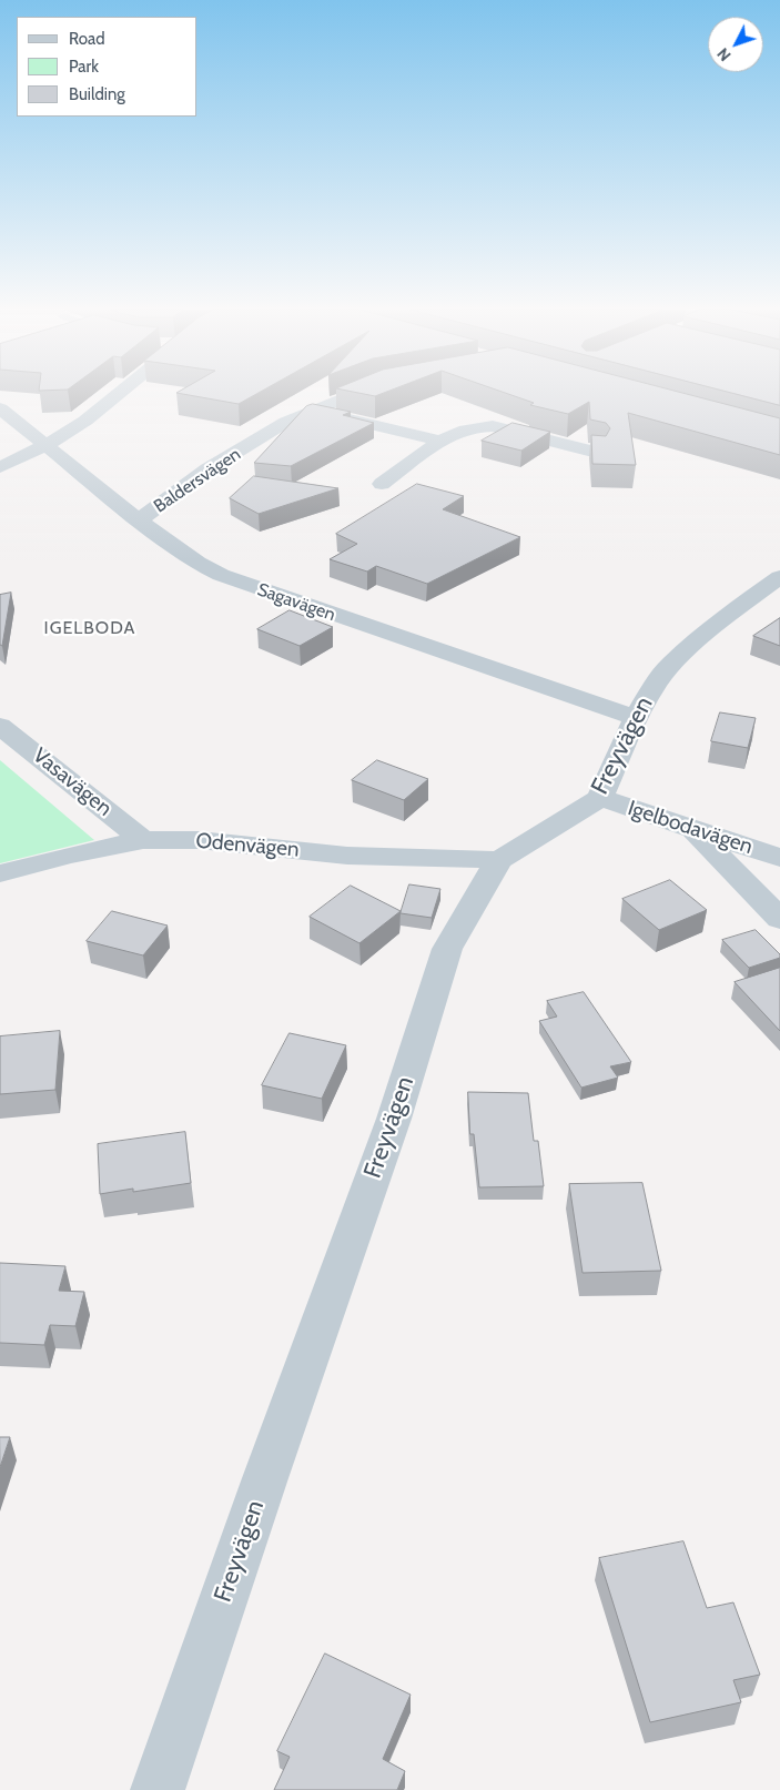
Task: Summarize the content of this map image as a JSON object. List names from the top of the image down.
{
  "streets": {
    "street": [
      "Baldersvägen",
      "Sagavägen",
      "Freyvägen",
      "Vasavägen",
      "Igelbodavägen",
      "Odenvägen"
    ]
  },
  "crossings": [
    ["Baldersvägen", "Sagavägen"],
    ["Sagavägen", "Freyvägen"],
    ["Freyvägen", "Igelbodavägen"],
    ["Freyvägen", "Odenvägen"],
    ["Vasavägen", "Odenvägen"]
  ],
  "districts": ["IGELBODA"],
  "legend": ["Road", "Park", "Building"],
  "north": "bottom left"
}
